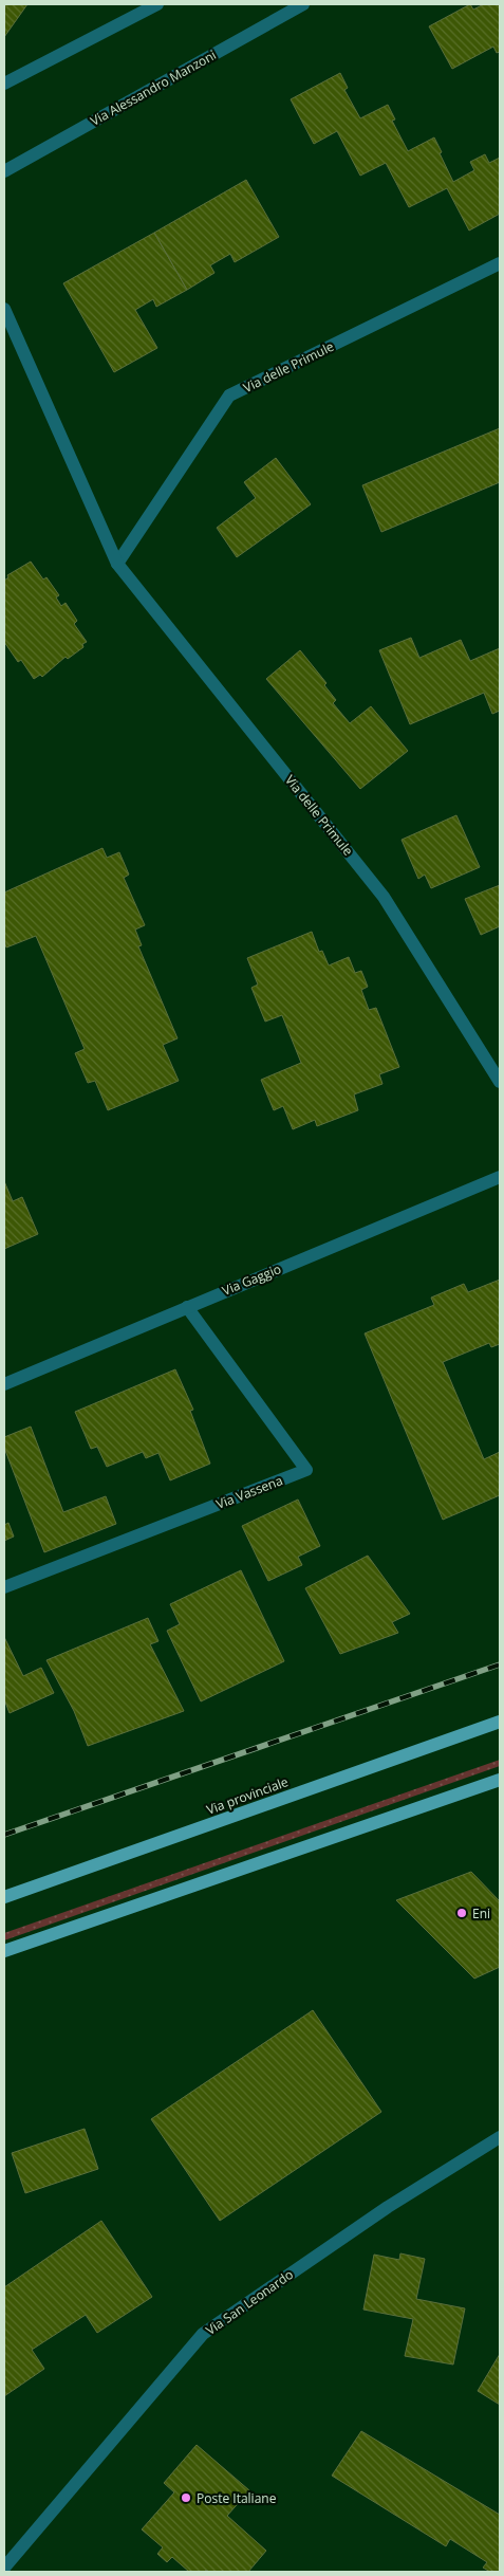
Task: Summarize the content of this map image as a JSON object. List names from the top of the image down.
{
  "streets": {
    "main road": ["Via provinciale"],
    "street": [
      "Via Alessandro Manzoni",
      "Via delle Primule",
      "Via Gaggio",
      "Via Vassena",
      "Via San Leonardo"
    ]
  },
  "crossings": [
    ["Via Gaggio", "Via Vassena"]
  ],
  "places": ["Eni", "Poste Italiane"]
}
